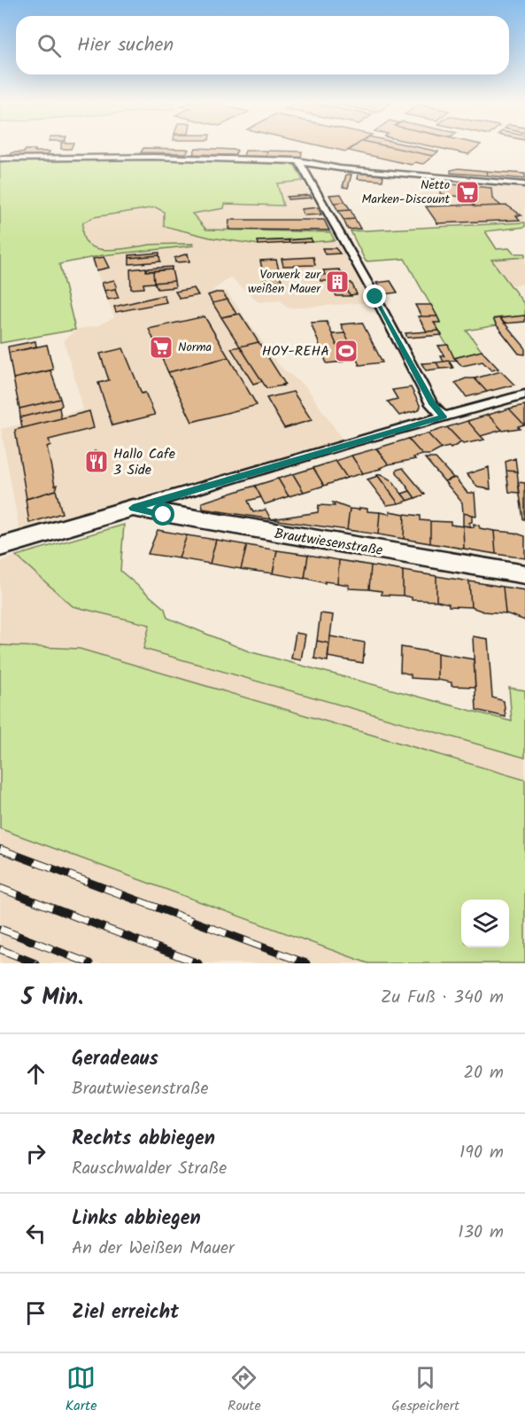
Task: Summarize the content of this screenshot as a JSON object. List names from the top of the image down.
{
  "streets": {
    "main road": ["Brautwiesenstraße"]
  },
  "places": {
    "supermarket": ["Netto Marken-Discount", "Norma"],
    "building": ["Vorwerk zur weißen Mauer"],
    "sports": ["HOY-REHA"],
    "restaurant": ["Hallo Cafe 3 Side"]
  },
  "page": {
    "search": "Hier suchen",
    "heading": ["5 Min.", "Zu Fuß · 340 m"],
    "list": [
      ["Geradeaus", "Brautwiesenstraße", "20 m"],
      ["Rechts abbiegen", "Rauschwalder Straße", "190 m"],
      ["Links abbiegen", "An der Weißen Mauer", "130 m"],
      "Ziel erreicht"
    ],
    "nav": ["Karte", "Route", "Gespeichert"]
  }
}
